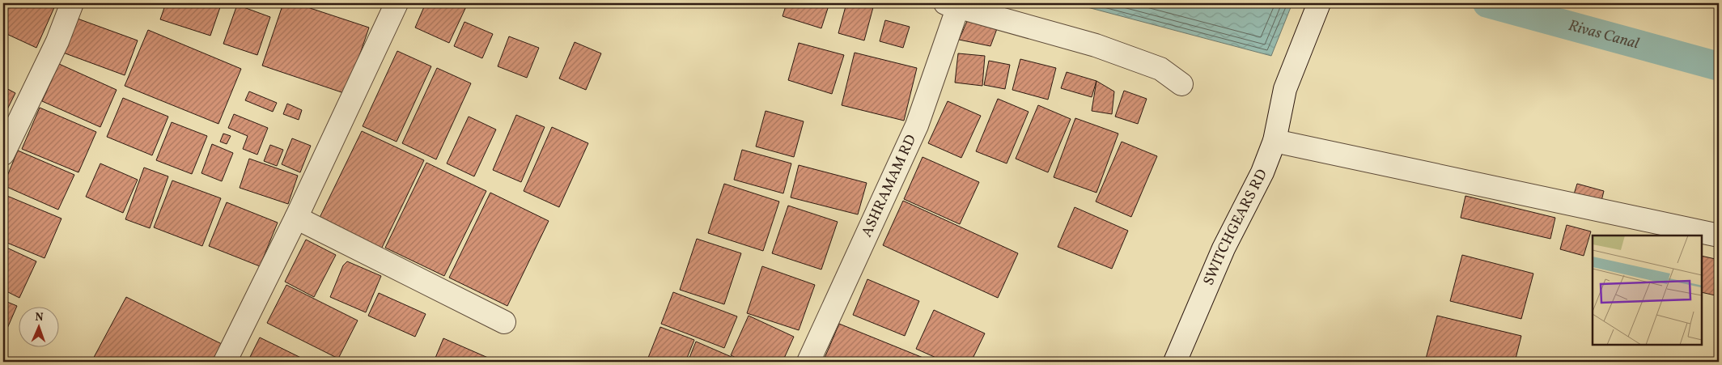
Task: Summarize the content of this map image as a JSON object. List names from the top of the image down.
{
  "streets": {
    "street": ["ASHRAMAM RD", "SWITCHGEARS RD"]
  },
  "water": ["Rivas Canal"],
  "north": "top"
}
